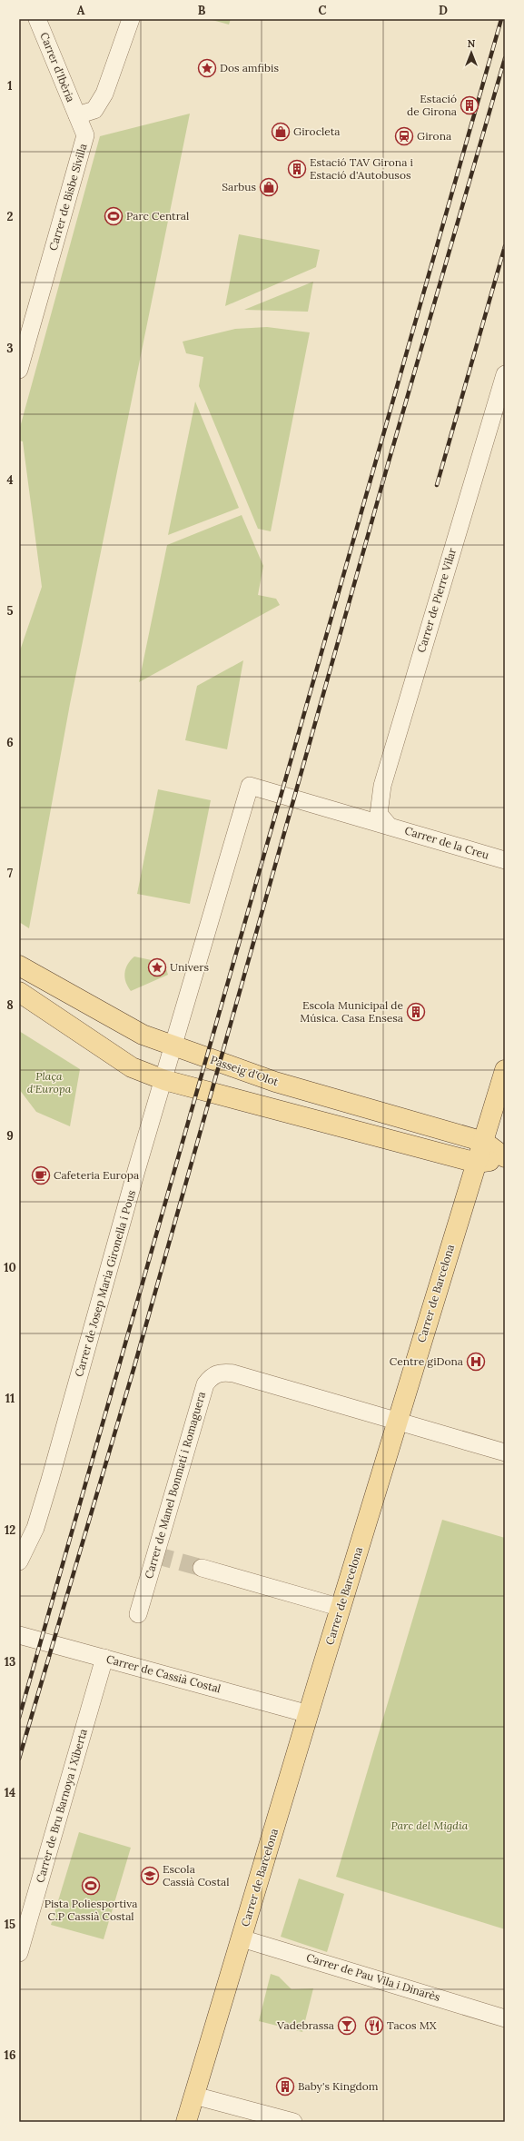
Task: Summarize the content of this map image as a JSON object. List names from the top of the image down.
{
  "streets": {
    "main road": ["Passeig d'Olot", "Carrer de Barcelona"],
    "street": [
      "Carrer d'Ibèria",
      "Carrer de Bisbe Sivilla",
      "Carrer de Pierre Vilar",
      "Carrer de la Creu",
      "Carrer de Josep Maria Gironella i Pous",
      "Carrer de Manel Bonmatí i Romaguera",
      "Carrer de Cassià Costal",
      "Carrer de Bru Barnoya i Xiberta",
      "Carrer de Pau Vila i Dinarès"
    ]
  },
  "crossings": [
    ["Carrer d'Ibèria", "Carrer de Bisbe Sivilla"],
    ["Carrer de Pierre Vilar", "Carrer de la Creu"],
    ["Carrer de Pierre Vilar", "Carrer de Josep Maria Gironella i Pous"],
    ["Carrer de la Creu", "Carrer de Josep Maria Gironella i Pous"],
    ["Passeig d'Olot", "Carrer de Josep Maria Gironella i Pous"],
    ["Passeig d'Olot", "Carrer de Barcelona"],
    ["Carrer de Barcelona", "Carrer de Manel Bonmatí i Romaguera"],
    ["Carrer de Barcelona", "Carrer de Cassià Costal"],
    ["Carrer de Barcelona", "Carrer de Pau Vila i Dinarès"],
    ["Carrer de Cassià Costal", "Carrer de Bru Barnoya i Xiberta"]
  ],
  "parks": ["Plaça d'Europa", "Parc del Migdia"],
  "places": {
    "place": ["Dos amfibis", "Univers"],
    "building": [
      "Estació de Girona",
      "Estació TAV Girona i Estació d'Autobusos",
      "Escola Municipal de Música. Casa Ensesa",
      "Baby's Kingdom"
    ],
    "shop": ["Girocleta", "Sarbus"],
    "station": ["Girona"],
    "sports": ["Parc Central", "Pista Poliesportiva C.P Cassià Costal"],
    "cafe": ["Cafeteria Europa"],
    "hospital": ["Centre giDona"],
    "school or university": ["Escola Cassià Costal"],
    "bar": ["Vadebrassa"],
    "restaurant": ["Tacos MX"]
  },
  "north": "top",
  "grid": {
    "columns": [
      "A",
      "B",
      "C",
      "D"
    ],
    "rows": [
      "1",
      "2",
      "3",
      "4",
      "5",
      "6",
      "7",
      "8",
      "9",
      "10",
      "11",
      "12",
      "13",
      "14",
      "15",
      "16"
    ]
  }
}
